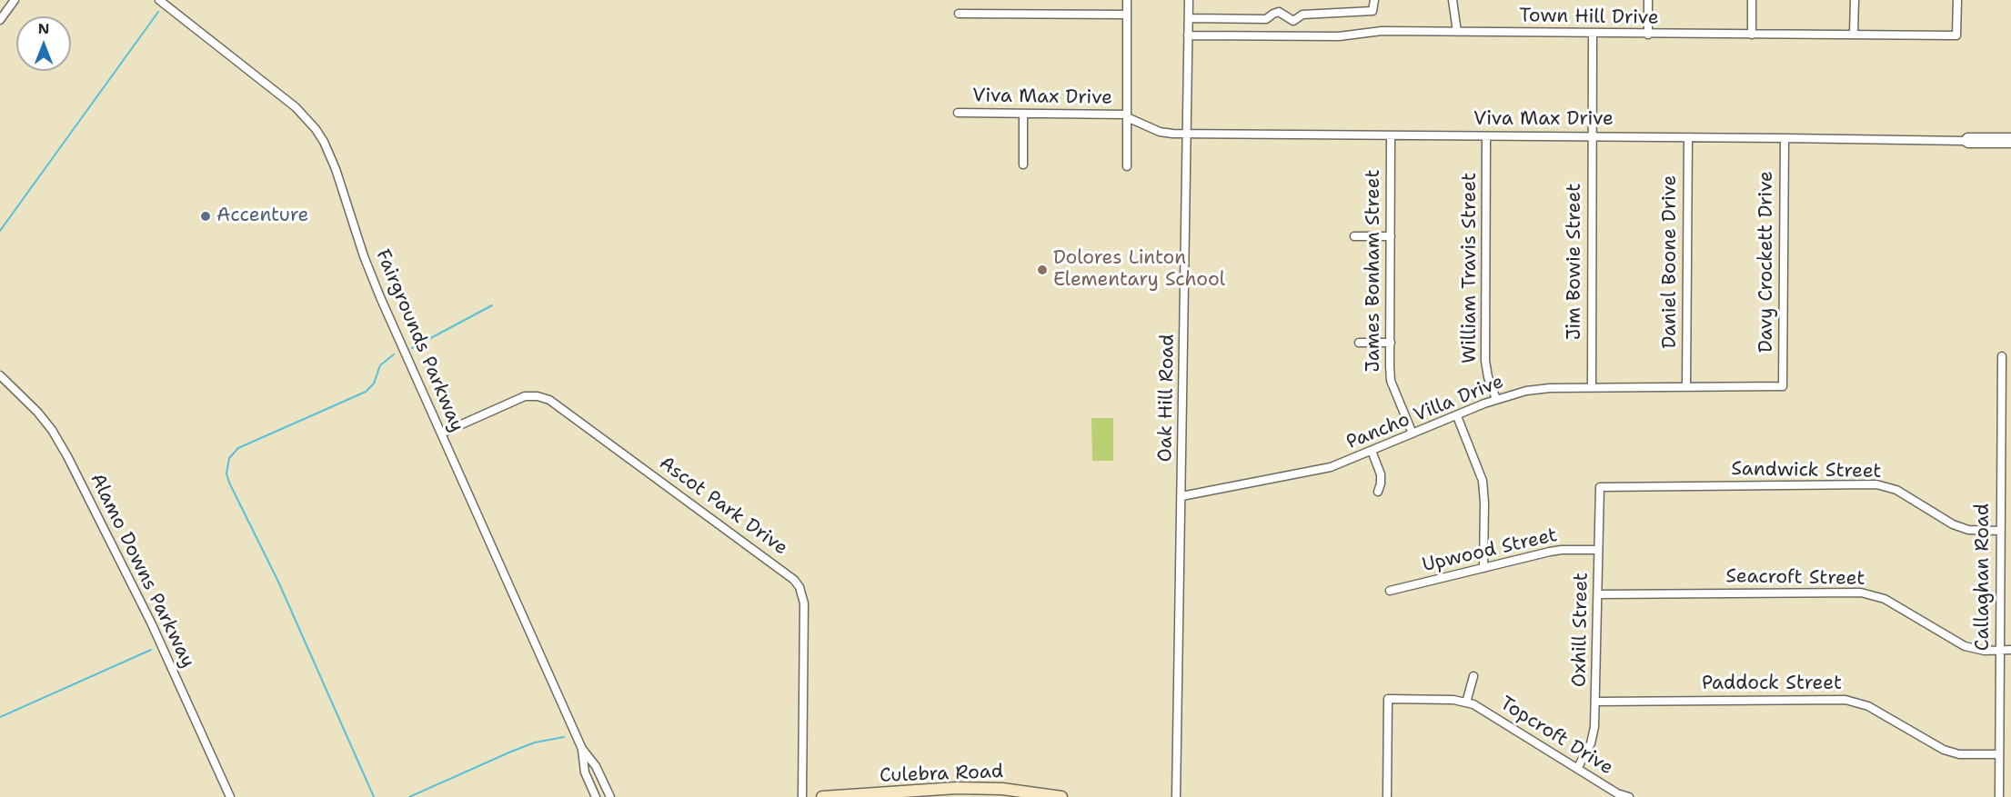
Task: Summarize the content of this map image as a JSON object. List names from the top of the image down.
{
  "streets": {
    "main road": ["Culebra Road"],
    "street": [
      "Town Hill Drive",
      "Viva Max Drive",
      "Jim Bowie Street",
      "Daniel Boone Drive",
      "Davy Crockett Drive",
      "William Travis Street",
      "James Bonham Street",
      "Fairgrounds Parkway",
      "Oak Hill Road",
      "Pancho Villa Drive",
      "Sandwick Street",
      "Ascot Park Drive",
      "Upwood Street",
      "Alamo Downs Parkway",
      "Callaghan Road",
      "Seacroft Street",
      "Oxhill Street",
      "Paddock Street",
      "Topcroft Drive"
    ]
  },
  "crossings": [
    ["Town Hill Drive", "Jim Bowie Street"],
    ["Town Hill Drive", "Oak Hill Road"],
    ["Viva Max Drive", "Jim Bowie Street"],
    ["Viva Max Drive", "Daniel Boone Drive"],
    ["Viva Max Drive", "Davy Crockett Drive"],
    ["Viva Max Drive", "William Travis Street"],
    ["Viva Max Drive", "James Bonham Street"],
    ["Viva Max Drive", "Oak Hill Road"],
    ["Jim Bowie Street", "Pancho Villa Drive"],
    ["Daniel Boone Drive", "Pancho Villa Drive"],
    ["Davy Crockett Drive", "Pancho Villa Drive"],
    ["William Travis Street", "Pancho Villa Drive"],
    ["James Bonham Street", "Pancho Villa Drive"],
    ["Fairgrounds Parkway", "Ascot Park Drive"],
    ["Oak Hill Road", "Pancho Villa Drive"],
    ["Sandwick Street", "Callaghan Road"],
    ["Sandwick Street", "Oxhill Street"],
    ["Upwood Street", "Oxhill Street"],
    ["Callaghan Road", "Seacroft Street"],
    ["Callaghan Road", "Paddock Street"],
    ["Seacroft Street", "Oxhill Street"],
    ["Oxhill Street", "Paddock Street"],
    ["Oxhill Street", "Topcroft Drive"]
  ],
  "places": ["Accenture", "Dolores Linton Elementary School"],
  "north": "top"
}
